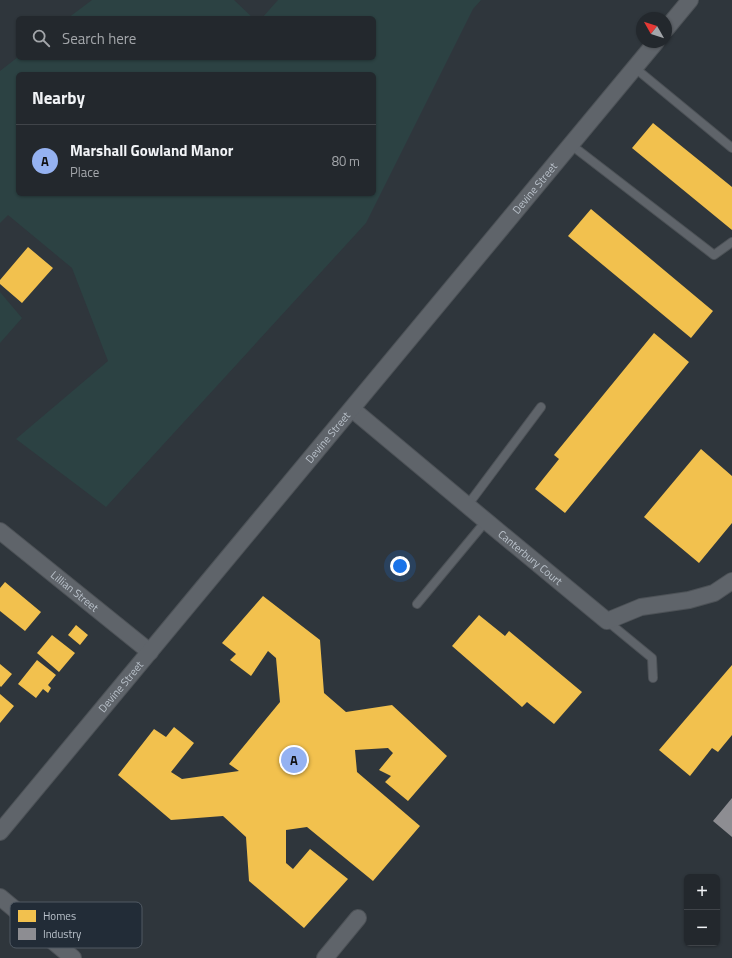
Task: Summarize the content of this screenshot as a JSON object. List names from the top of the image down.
{
  "streets": {
    "street": ["Devine Street", "Canterbury Court", "Lillian Street"]
  },
  "crossings": [
    ["Devine Street", "Canterbury Court"],
    ["Devine Street", "Lillian Street"]
  ],
  "legend": ["Homes", "Industry"],
  "north": "top left",
  "page": {
    "search": "Search here",
    "heading": "Nearby",
    "list": [
      {
        "mark": "A",
        "name": "Marshall Gowland Manor",
        "note": "Place",
        "value": "80 m"
      }
    ],
    "pins": "A",
    "map_buttons": ["+", "−"]
  }
}
